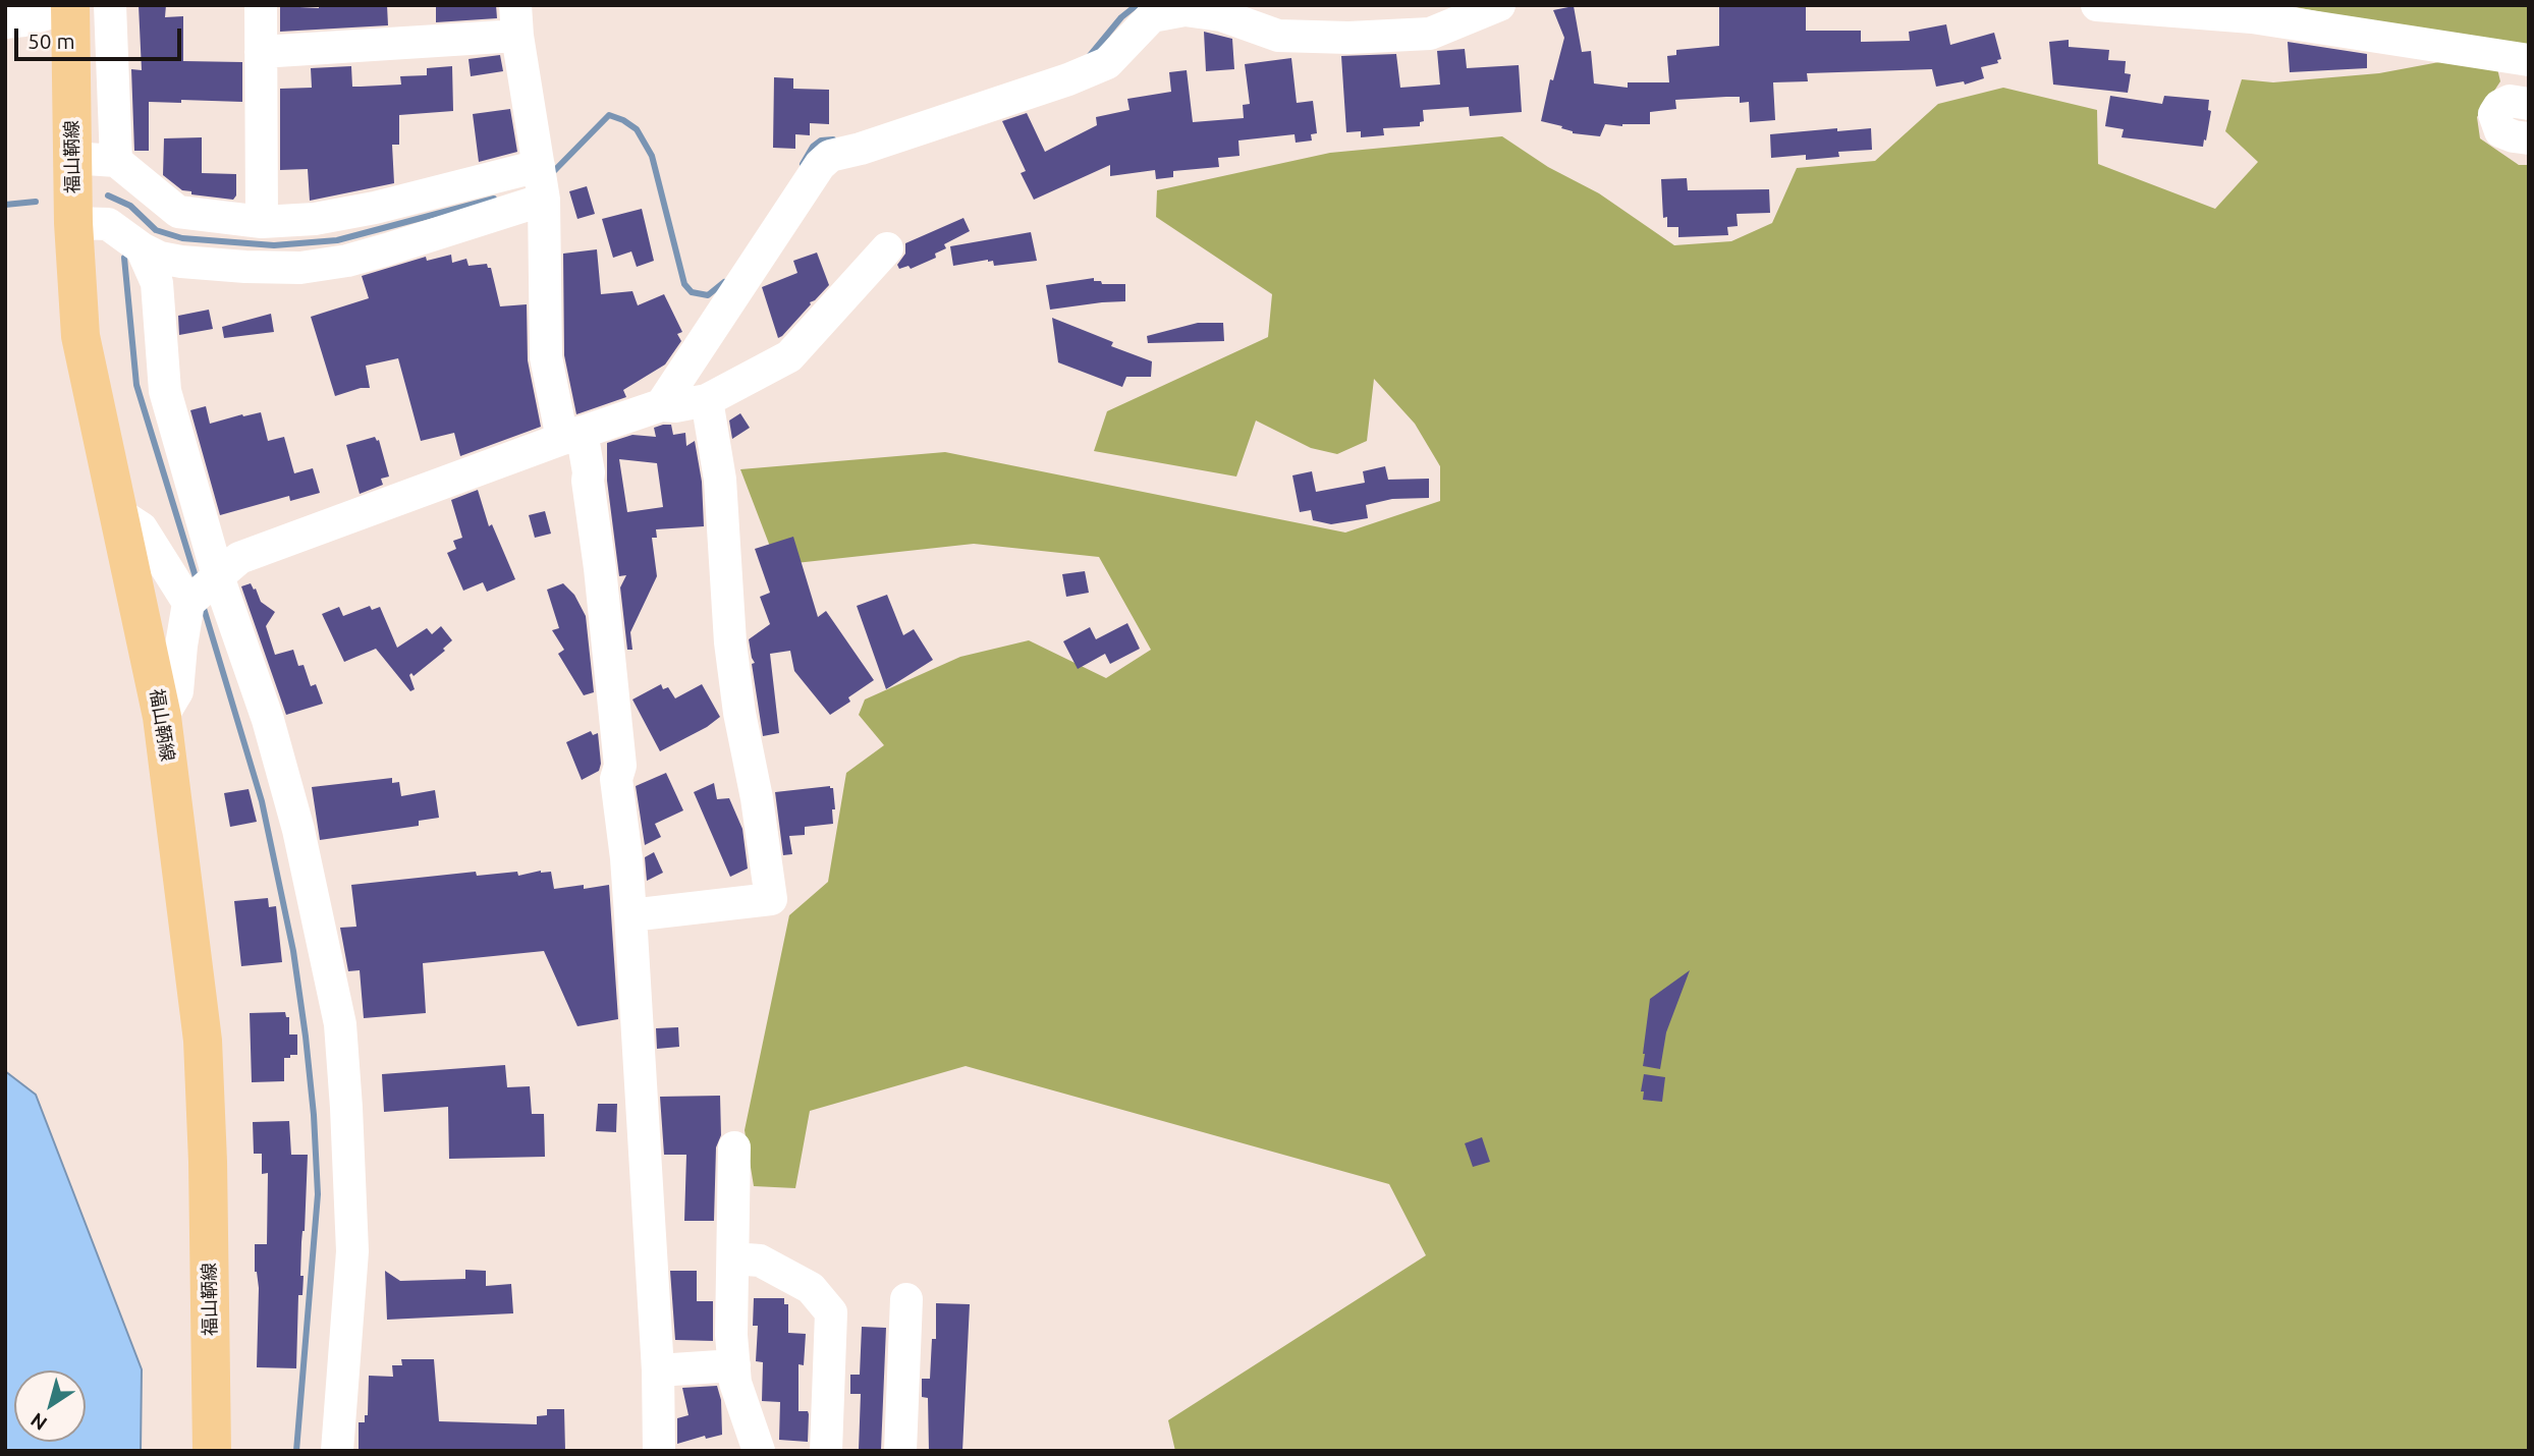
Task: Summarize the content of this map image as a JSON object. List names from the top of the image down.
{
  "streets": {
    "main road": ["福山鞆線"]
  },
  "scale_bar": "50 m",
  "north": "bottom left"
}
